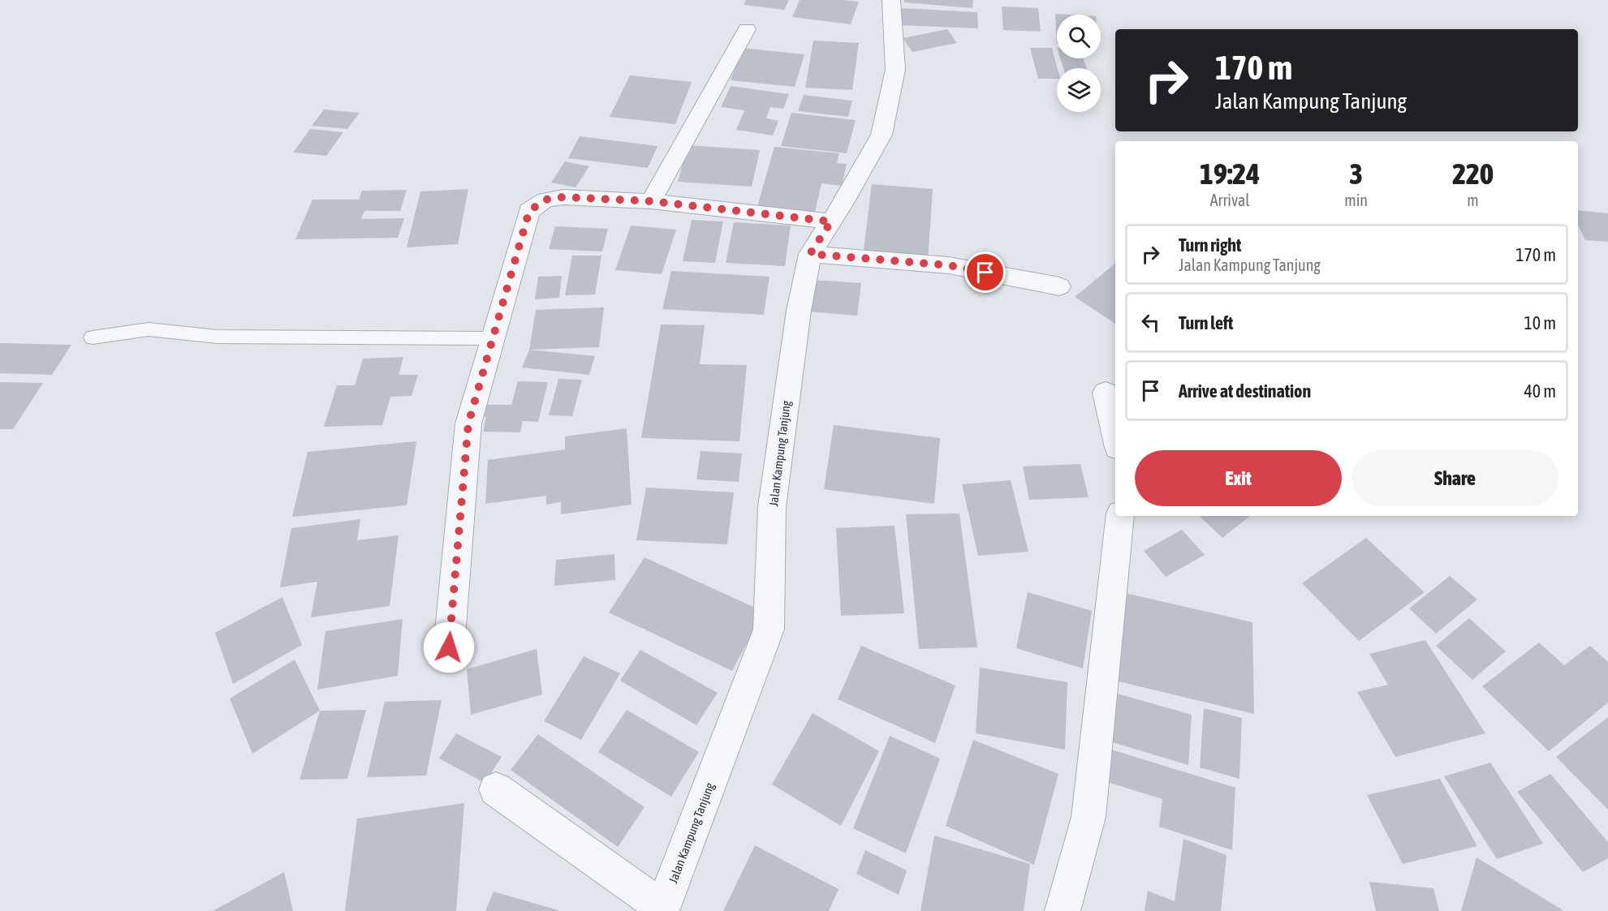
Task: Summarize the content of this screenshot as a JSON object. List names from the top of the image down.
{
  "streets": {
    "street": ["Jalan Kampung Tanjung"]
  },
  "page": {
    "turn": ["170 m", "Jalan Kampung Tanjung"],
    "eta": [
      "19:24",
      "Arrival",
      "3",
      "min",
      "220",
      "m"
    ],
    "list": [
      {
        "name": "Turn right",
        "note": "Jalan Kampung Tanjung",
        "value": "170 m"
      },
      {
        "name": "Turn left",
        "value": "10 m"
      },
      {
        "name": "Arrive at destination",
        "value": "40 m"
      }
    ],
    "buttons": ["Exit", "Share"]
  }
}
